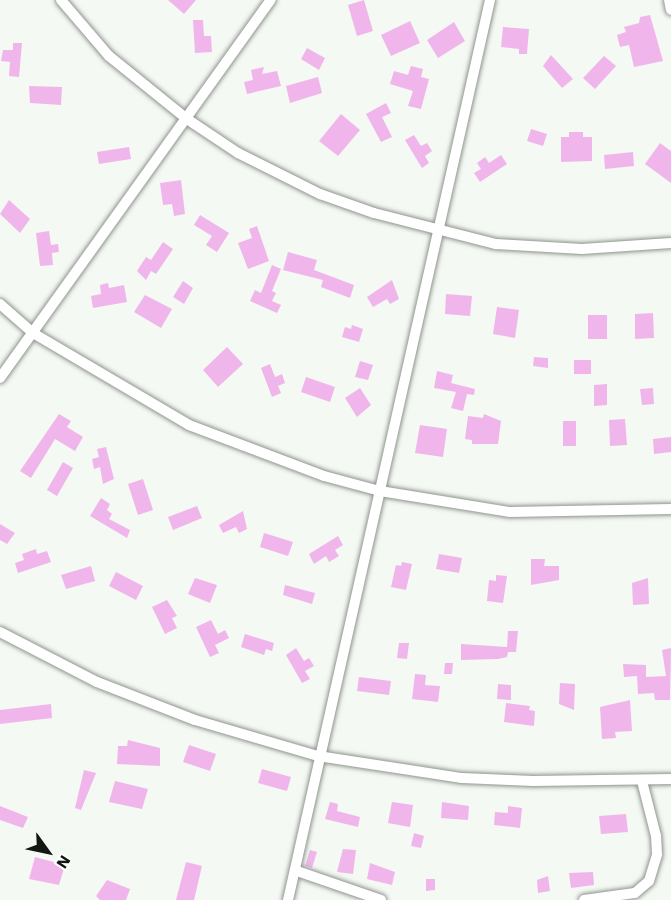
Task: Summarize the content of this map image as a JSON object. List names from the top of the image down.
{
  "north": "bottom right"
}
